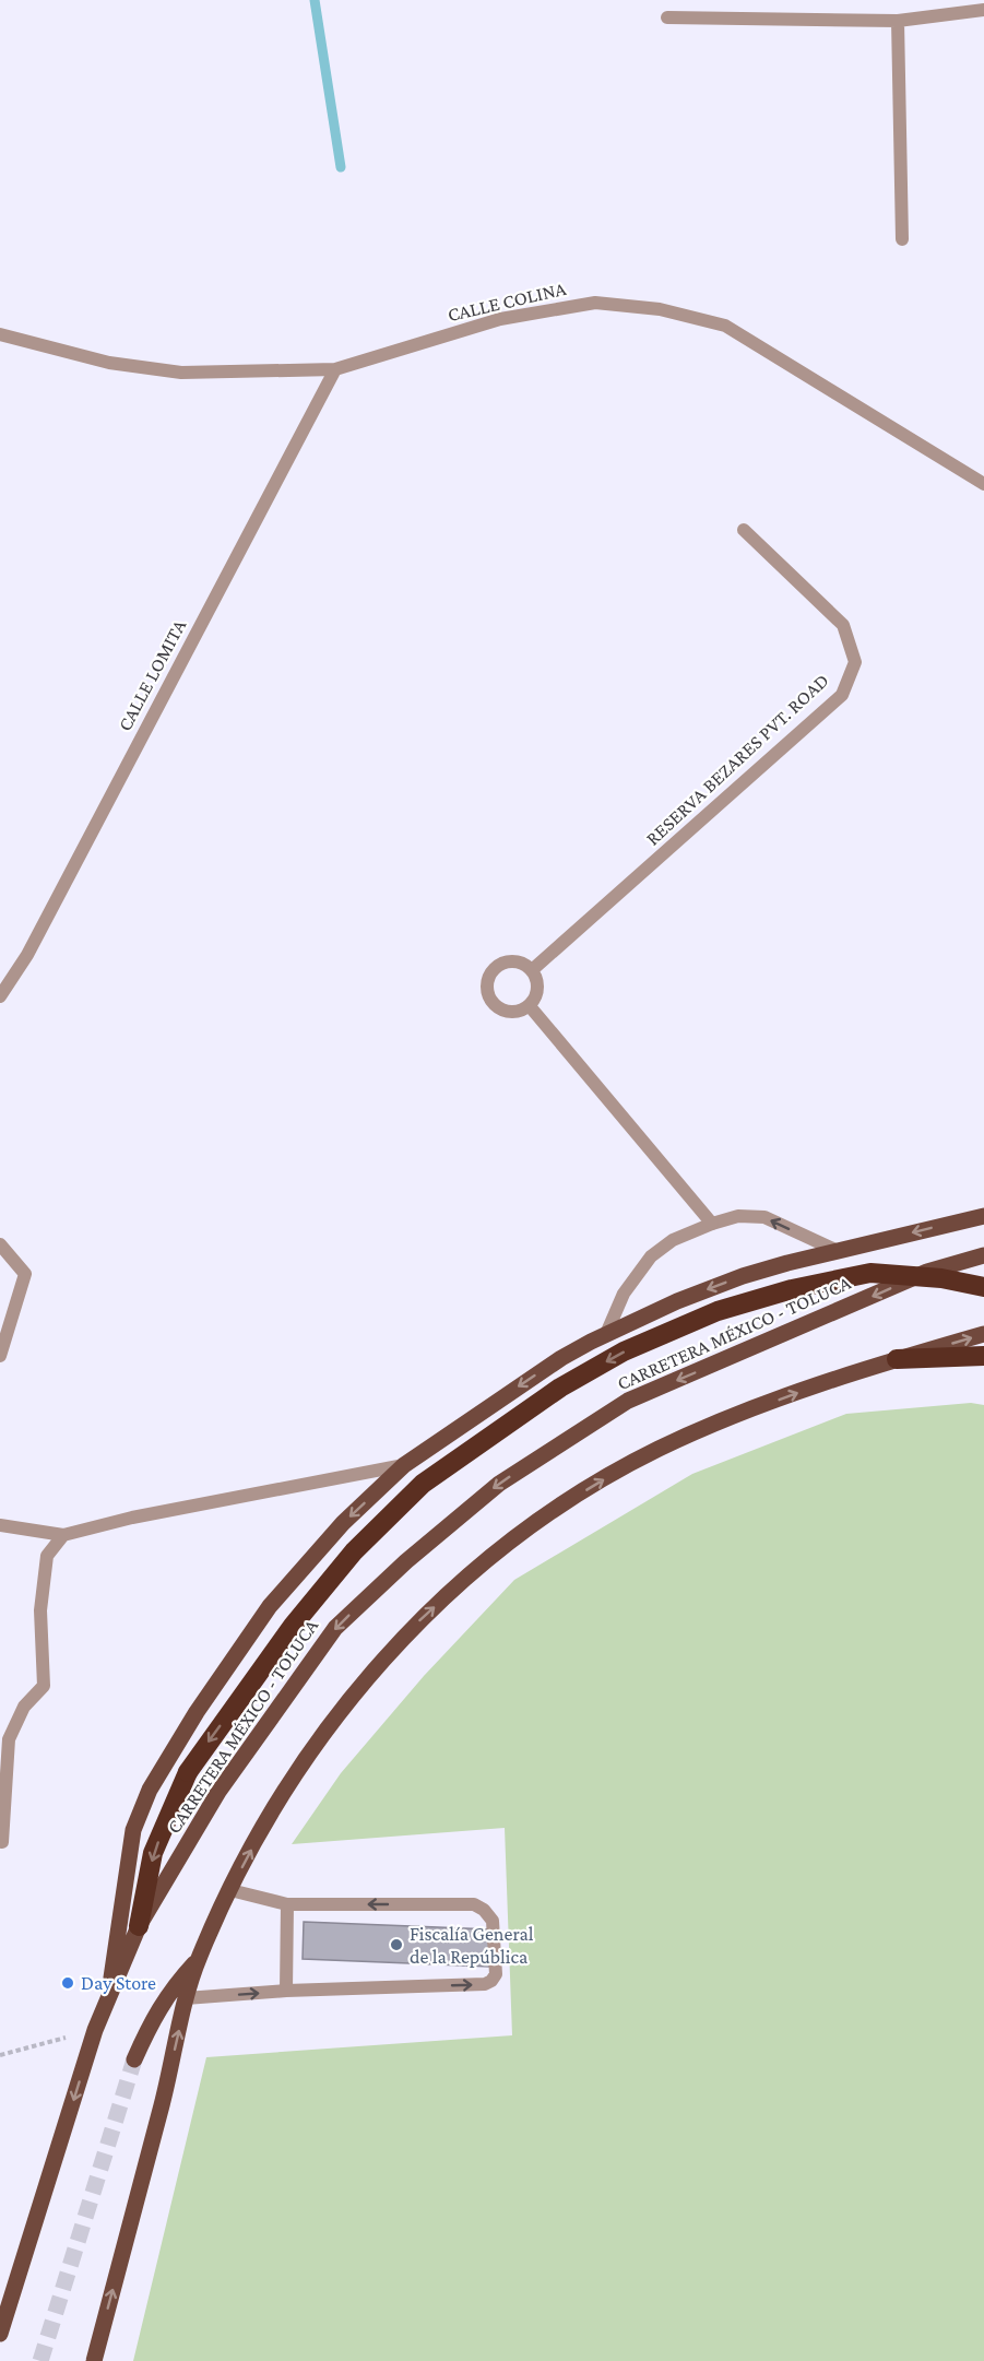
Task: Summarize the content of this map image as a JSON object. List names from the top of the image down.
{
  "streets": {
    "main road": ["CARRETERA MÉXICO - TOLUCA"],
    "street": ["CALLE COLINA", "CALLE LOMITA", "RESERVA BEZARES PVT. ROAD"]
  },
  "crossings": [
    ["CALLE COLINA", "CALLE LOMITA"]
  ],
  "places": ["Fiscalía General de la República", "Day Store"]
}
